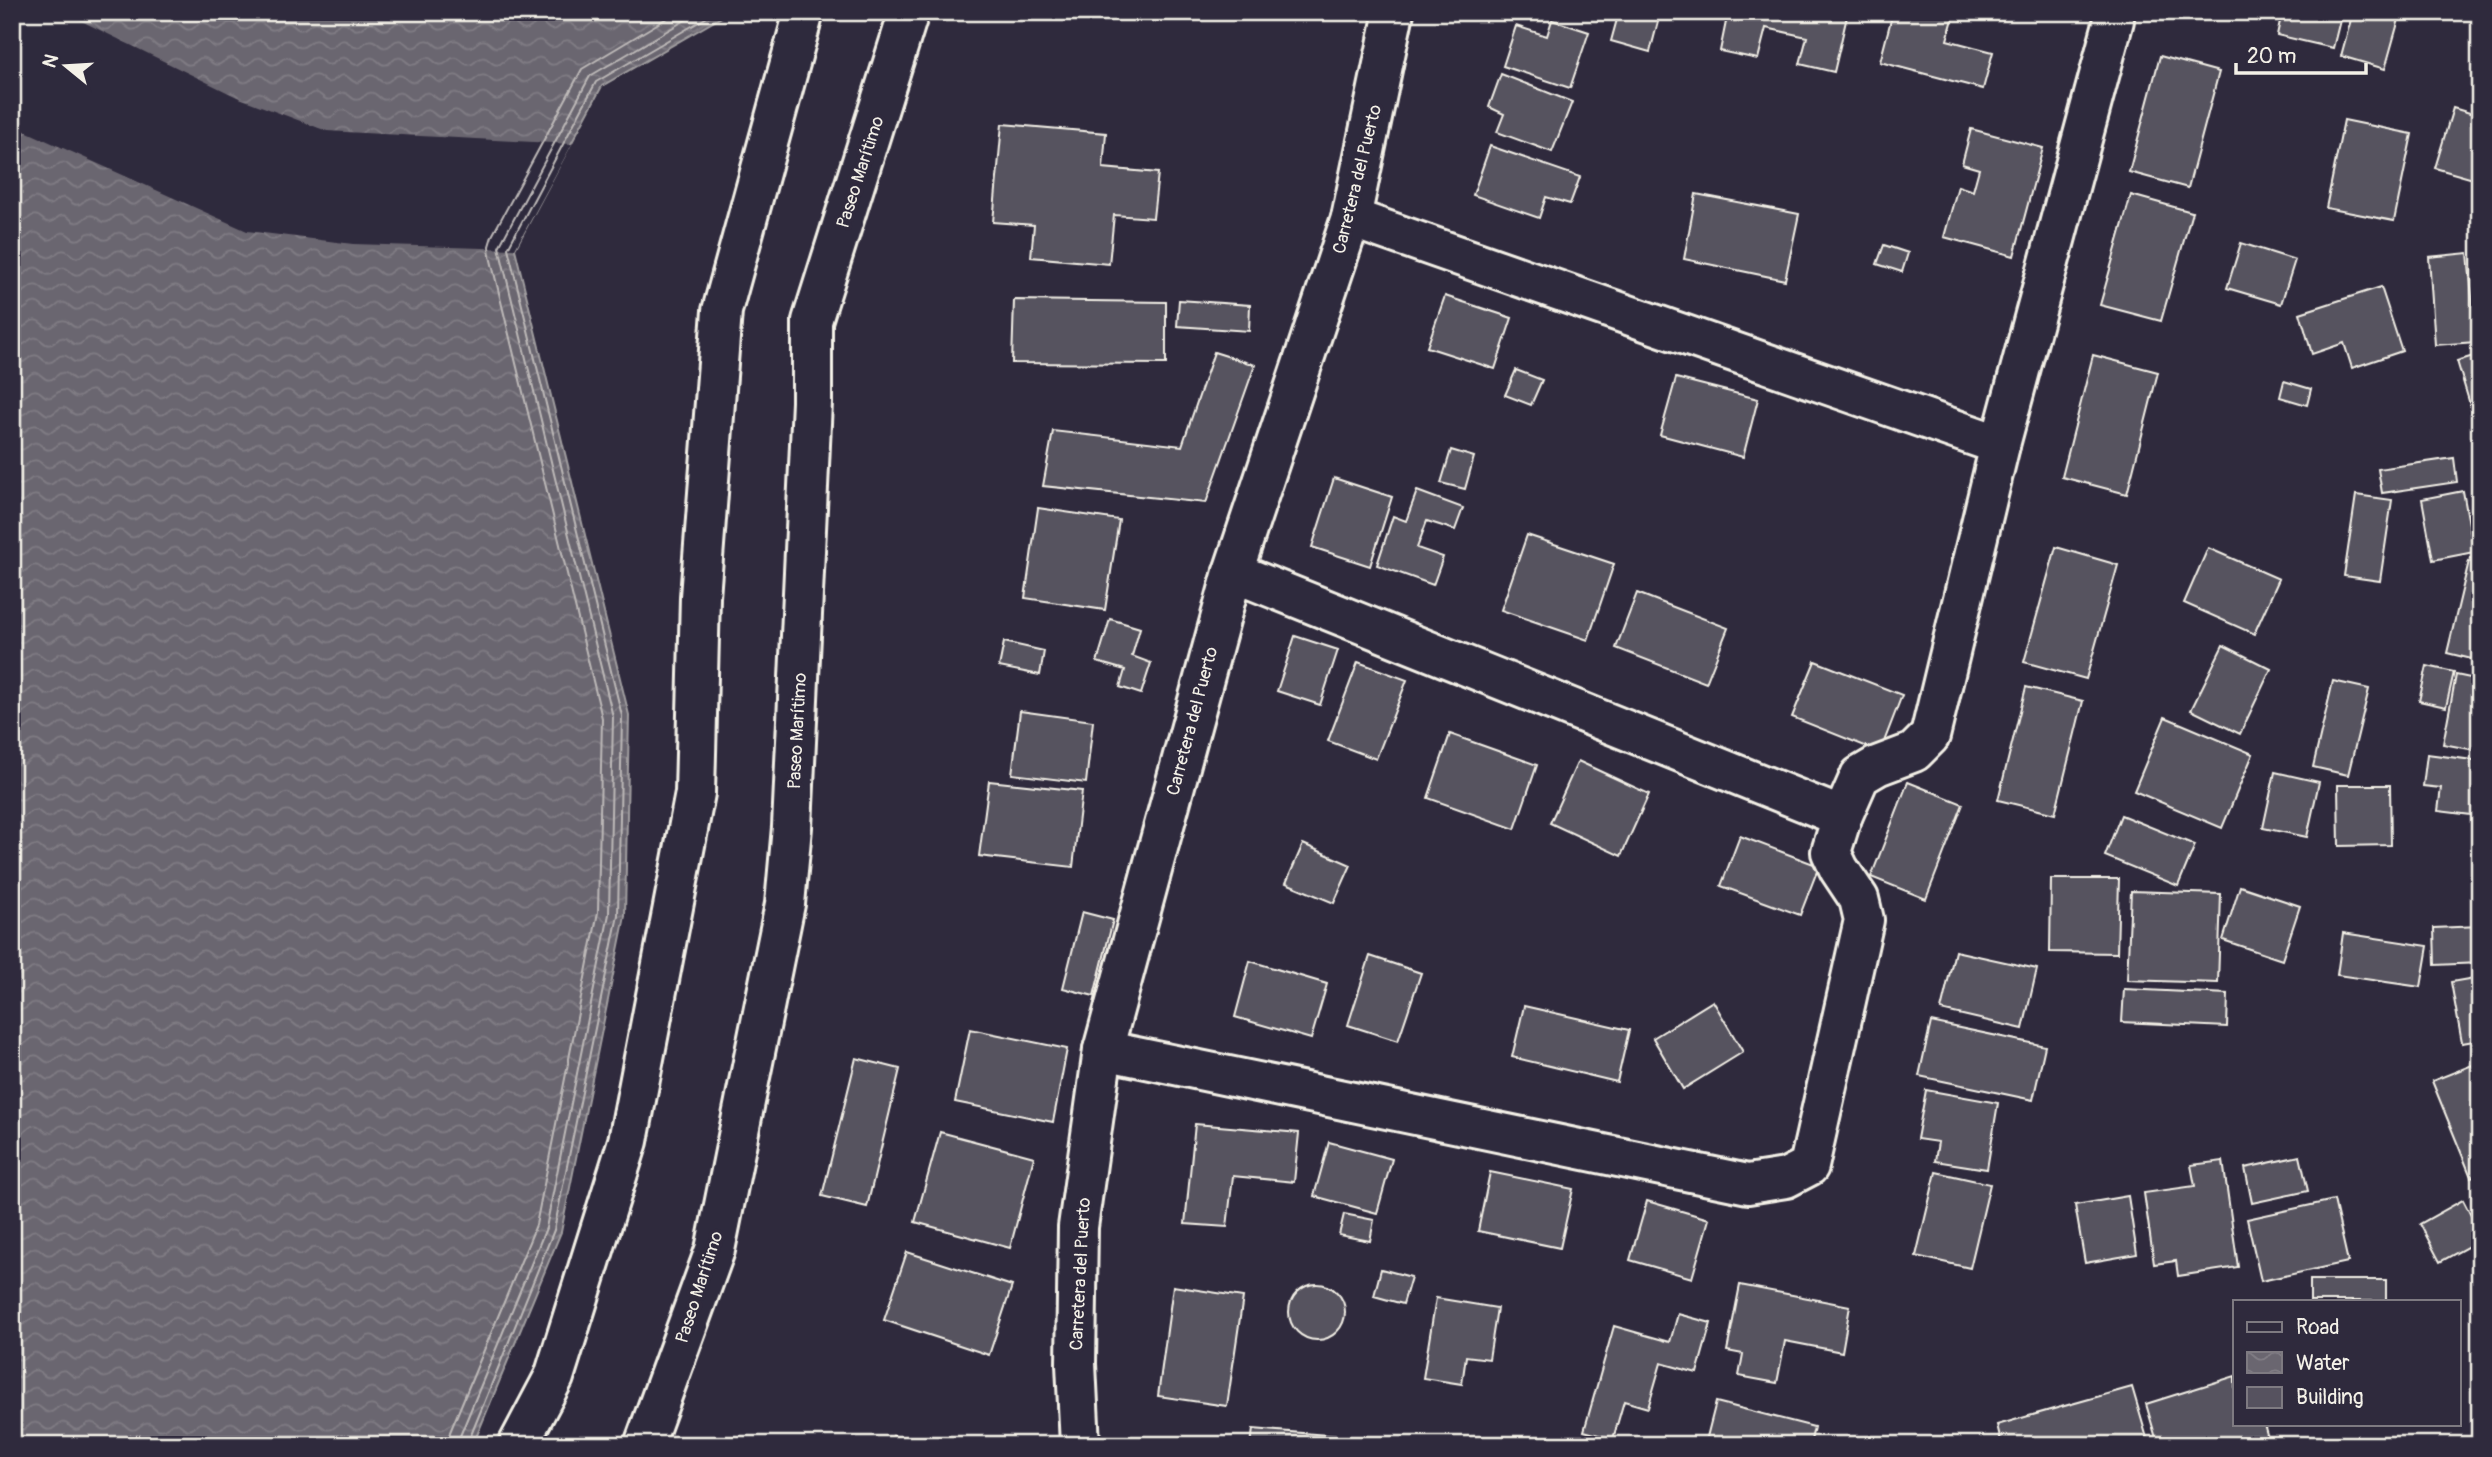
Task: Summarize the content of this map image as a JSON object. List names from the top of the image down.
{
  "streets": {
    "street": ["Paseo Marítimo", "Carretera del Puerto"]
  },
  "legend": ["Road", "Water", "Building"],
  "scale_bar": "20 m",
  "north": "left"
}
